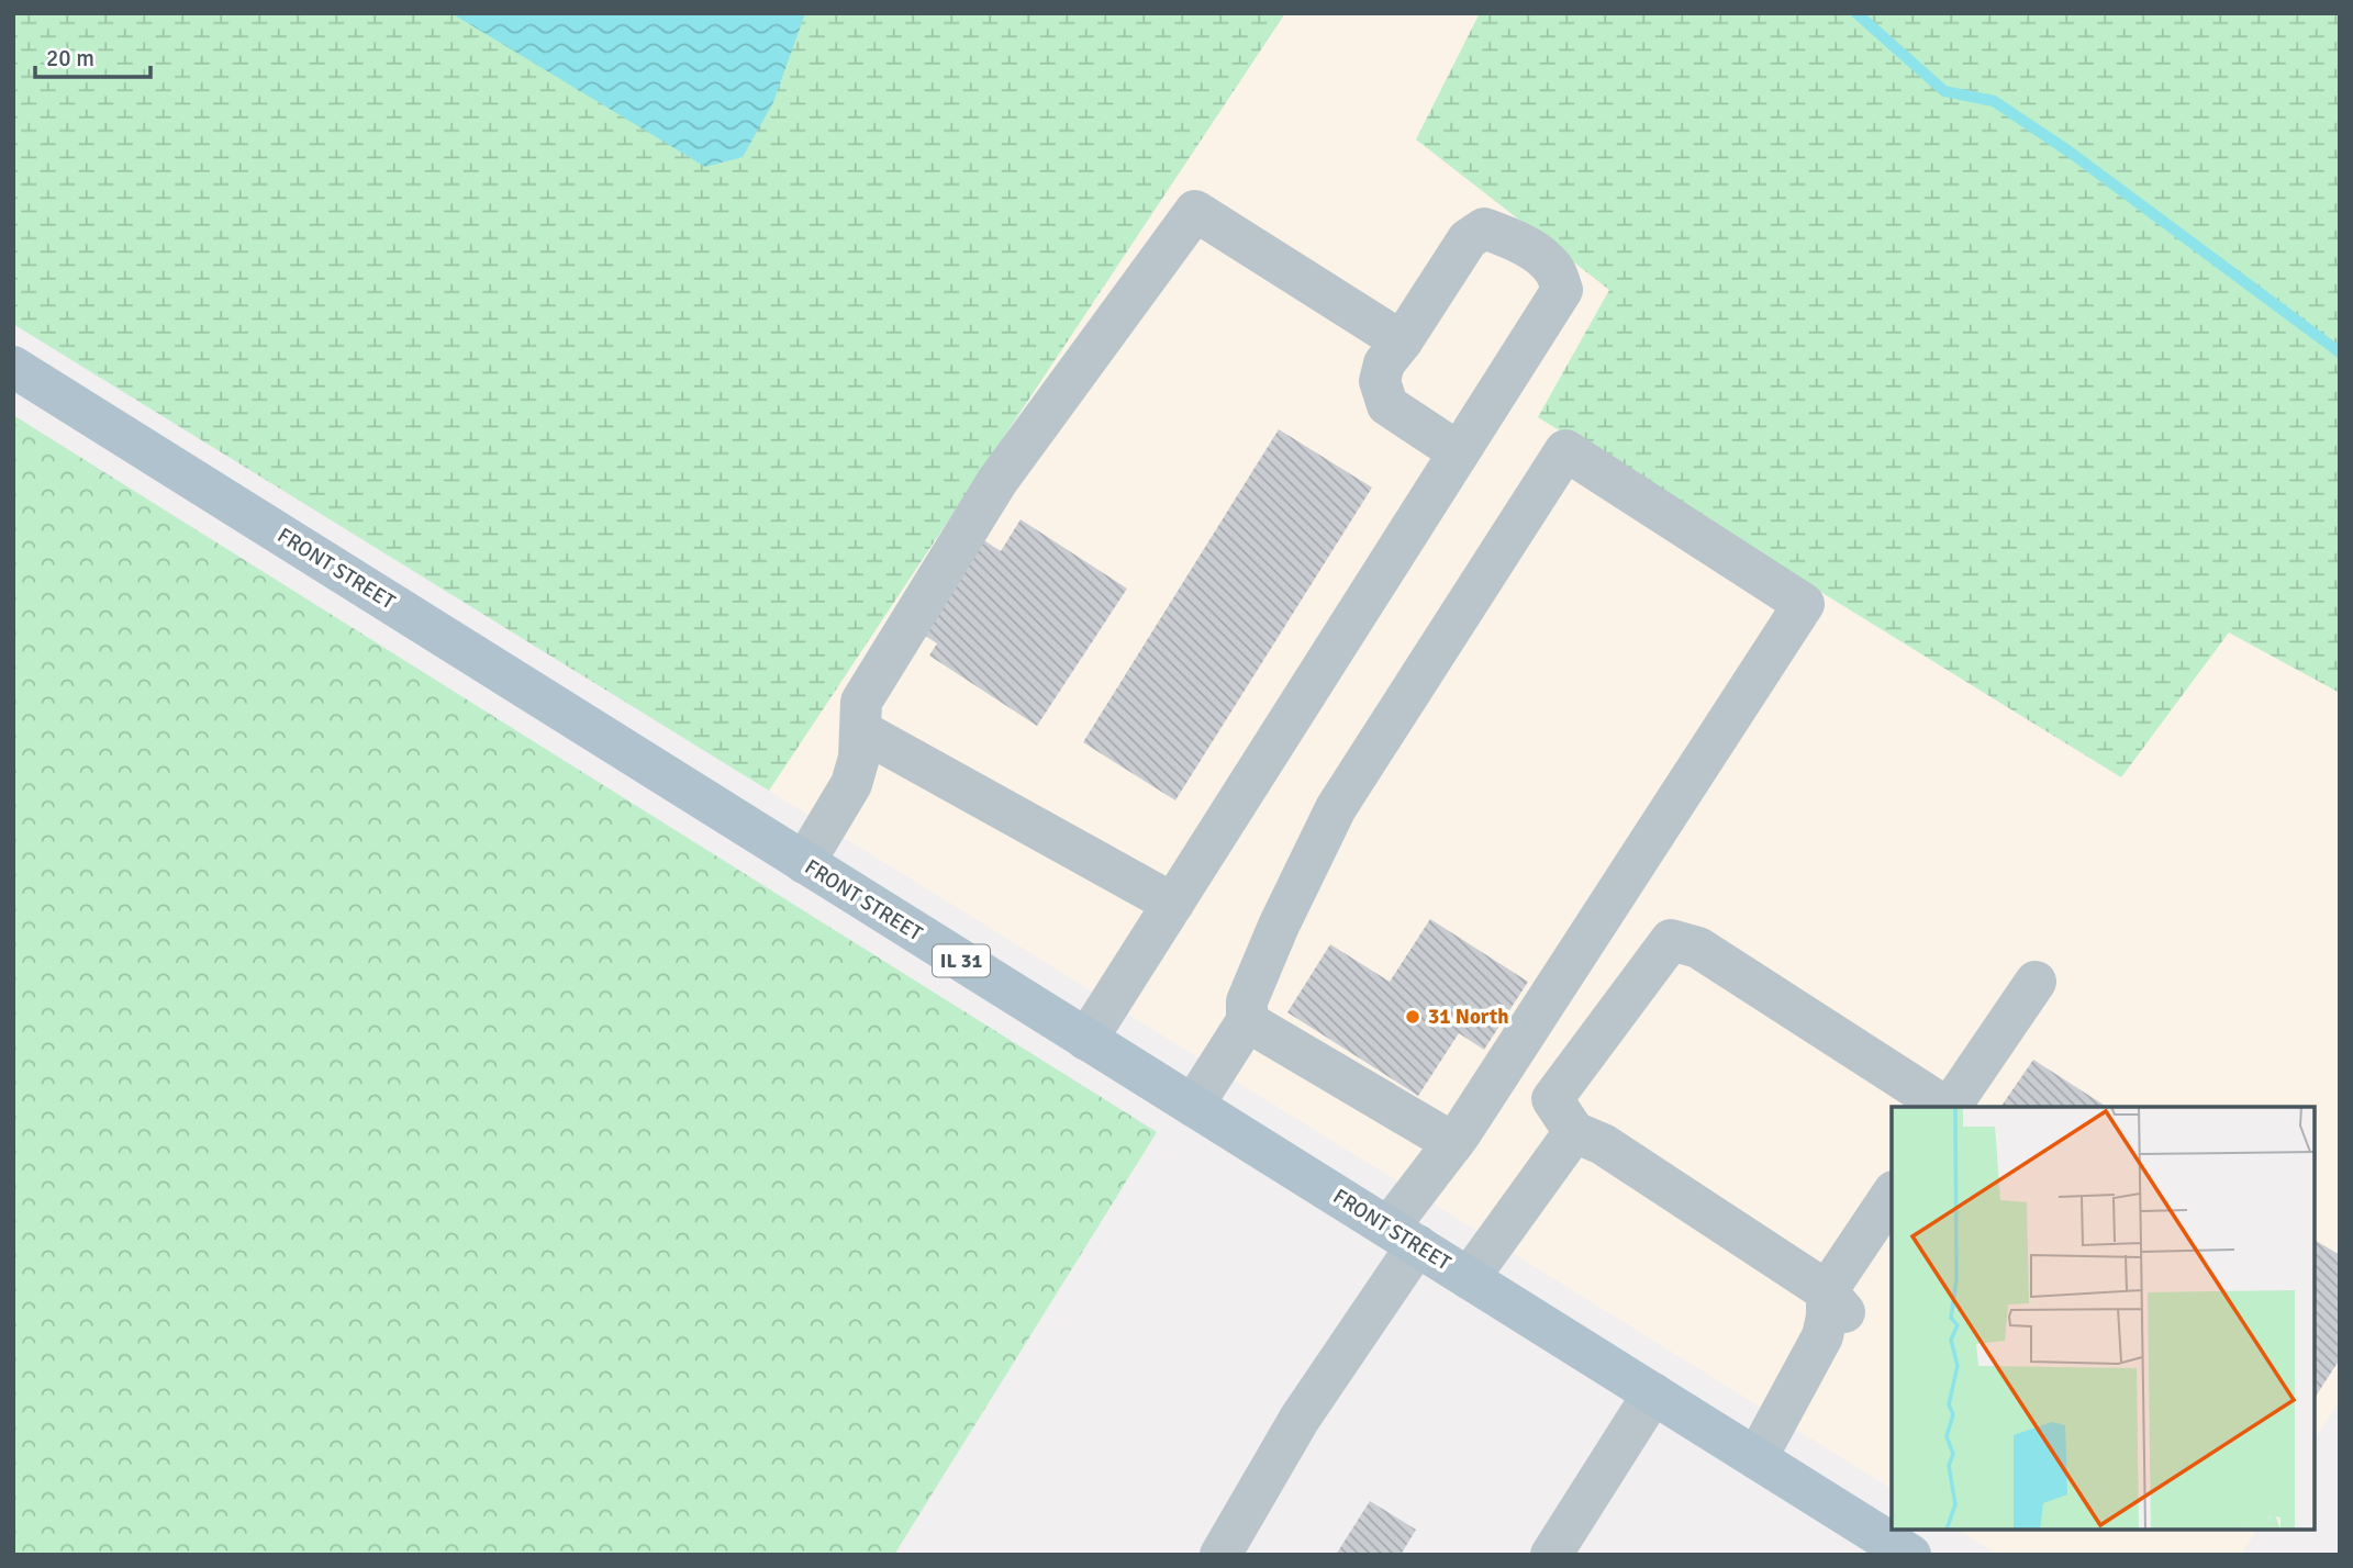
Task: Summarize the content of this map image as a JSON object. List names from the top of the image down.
{
  "streets": {
    "main road": ["FRONT STREET", "IL 31"]
  },
  "places": ["31 North"],
  "scale_bar": "20 m"
}
